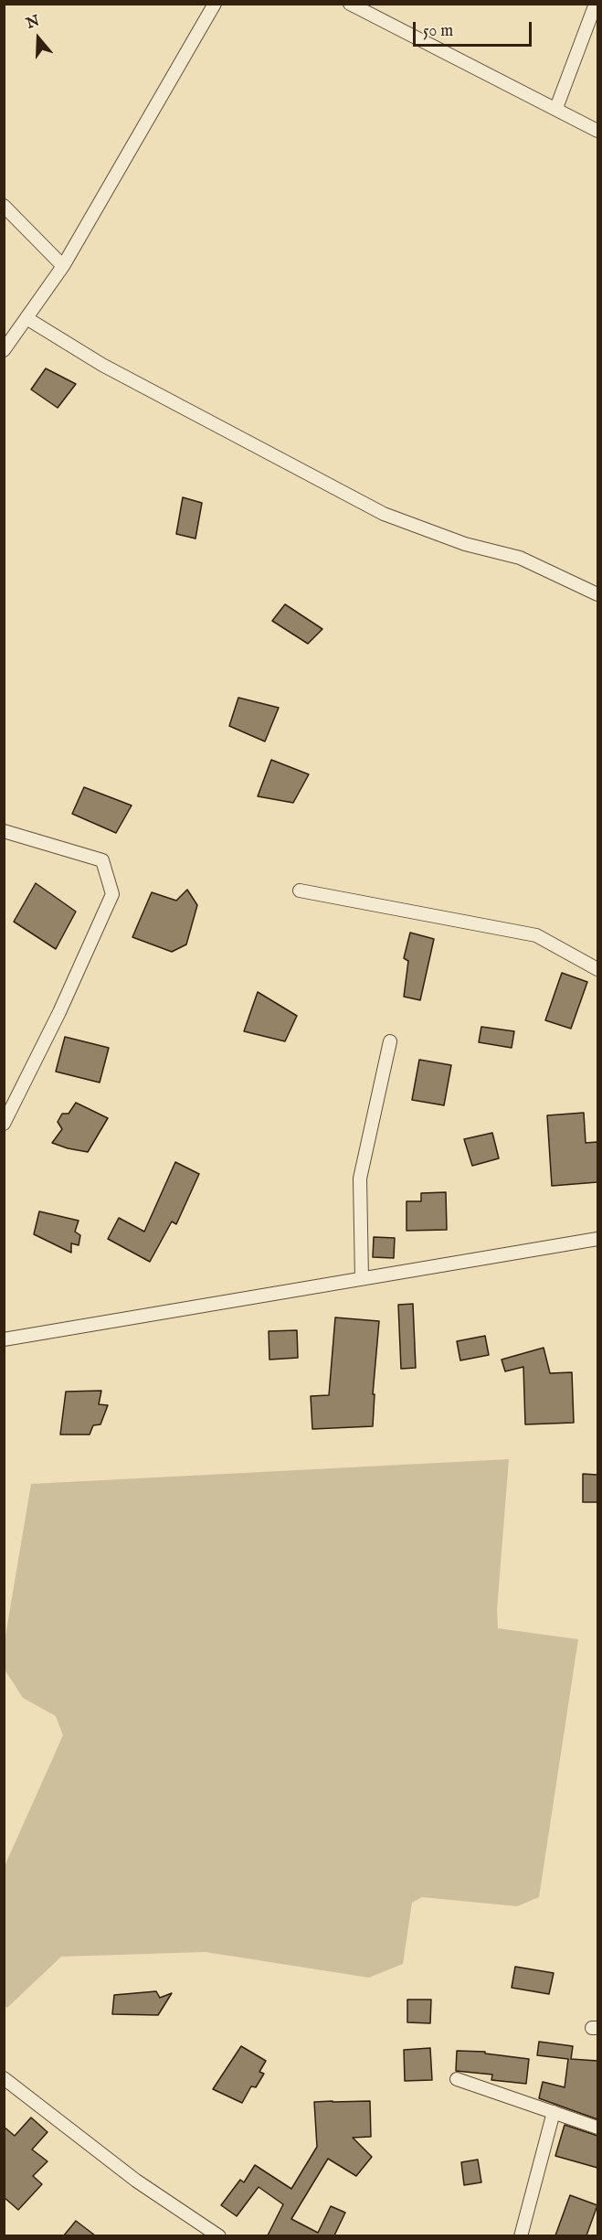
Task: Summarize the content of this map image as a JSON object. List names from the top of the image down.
{
  "scale_bar": "50 m",
  "north": "top"
}
